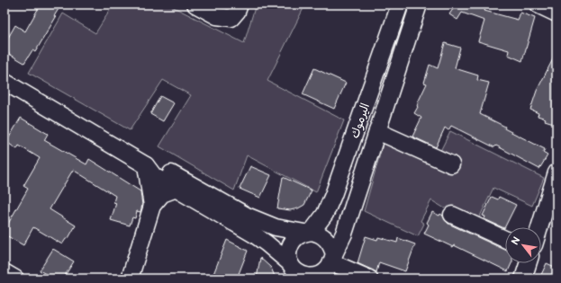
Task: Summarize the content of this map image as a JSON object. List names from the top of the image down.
{
  "streets": {
    "street": ["اليرموك"]
  },
  "north": "top left"
}
